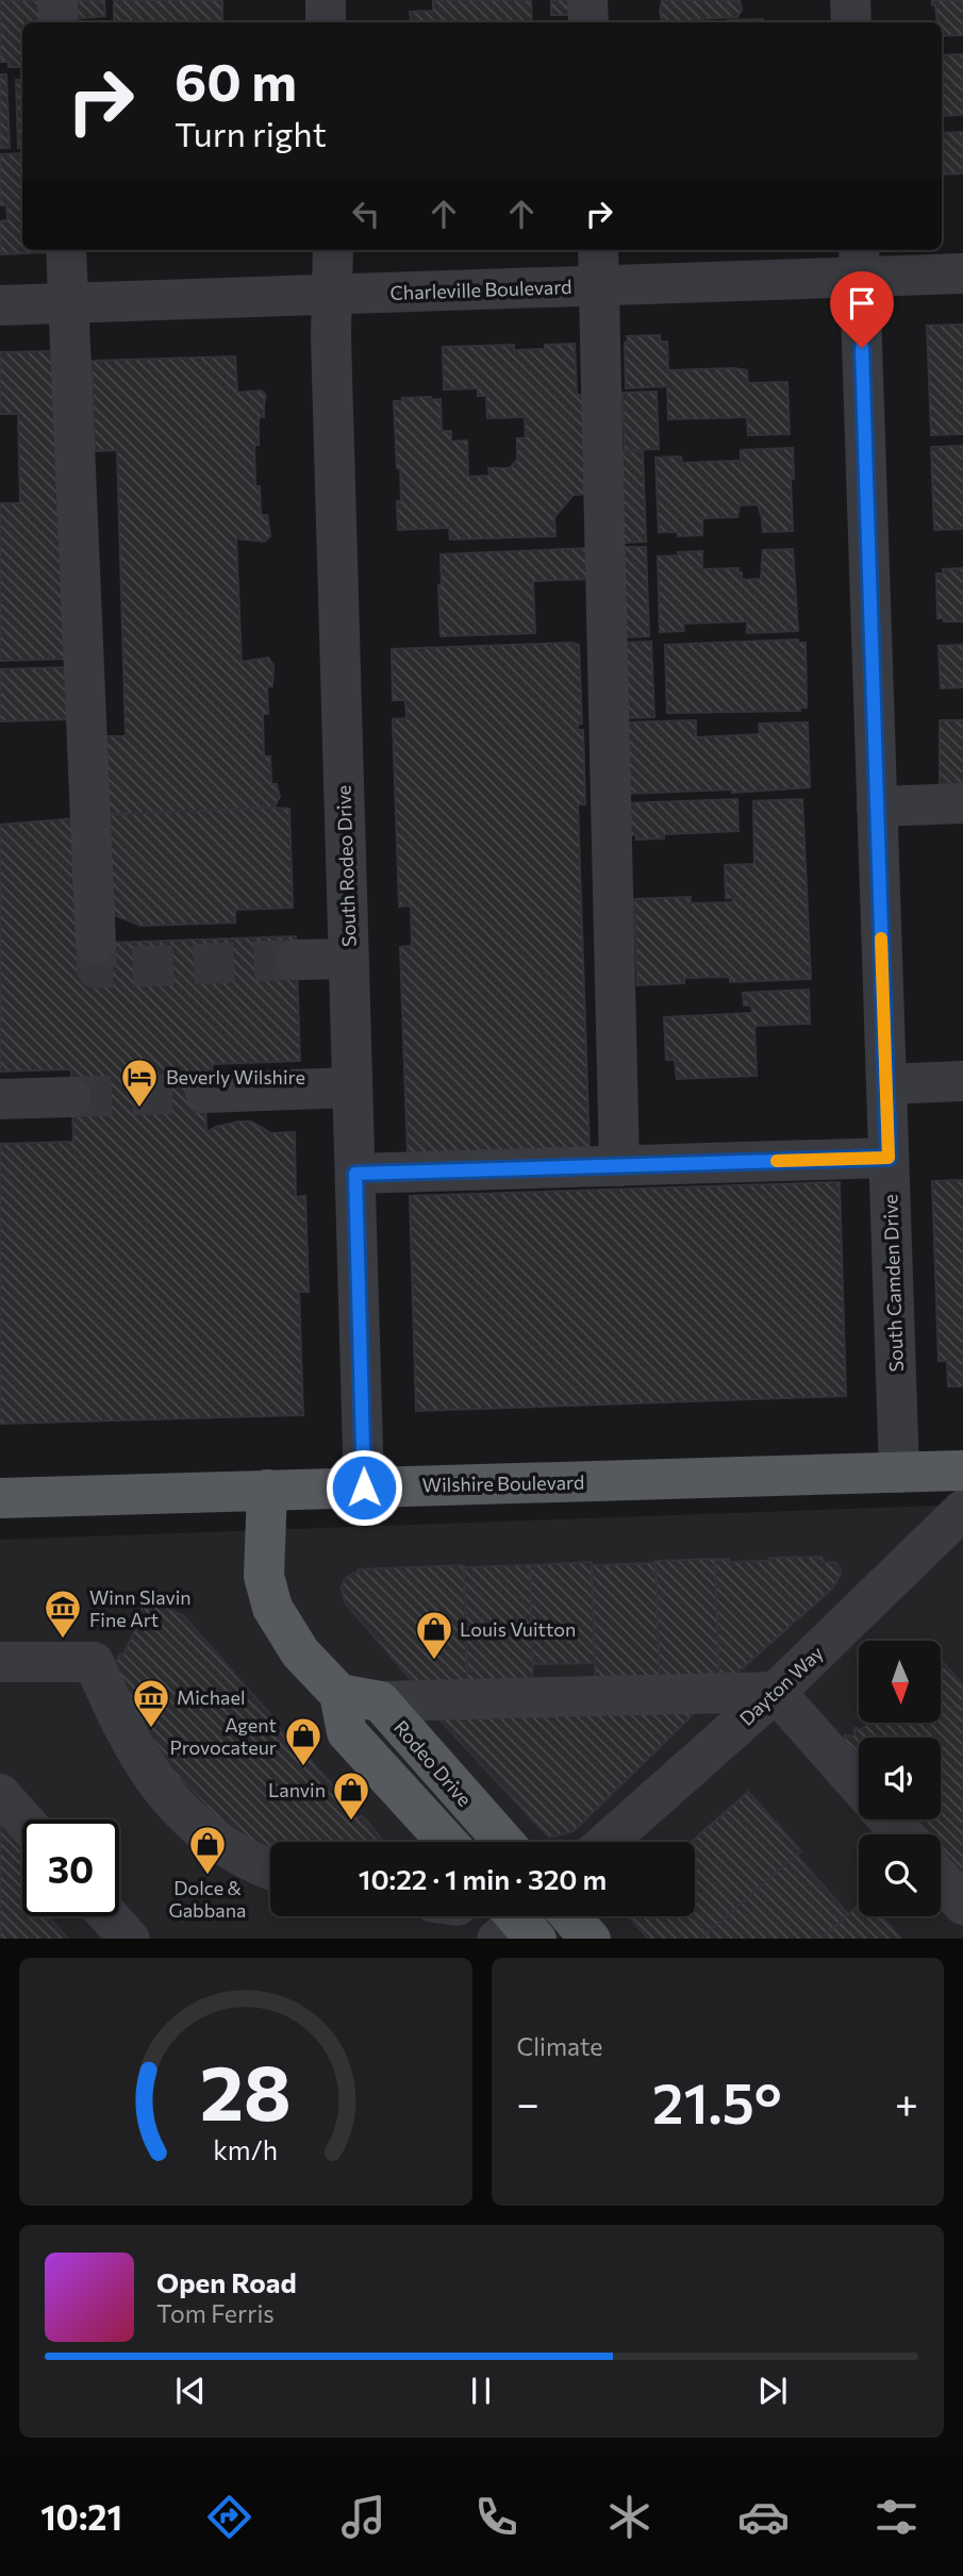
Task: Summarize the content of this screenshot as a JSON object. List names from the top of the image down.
{
  "streets": {
    "main road": ["Wilshire Boulevard", "Rodeo Drive"],
    "street": [
      "Charleville Boulevard",
      "South Rodeo Drive",
      "South Camden Drive",
      "Dayton Way"
    ]
  },
  "crossings": [
    ["Charleville Boulevard", "South Rodeo Drive"],
    ["Charleville Boulevard", "South Camden Drive"],
    ["South Rodeo Drive", "Wilshire Boulevard"],
    ["South Camden Drive", "Wilshire Boulevard"]
  ],
  "places": {
    "hotel": ["Beverly Wilshire"],
    "museum": ["Winn Slavin Fine Art", "Michael"],
    "shop": [
      "Louis Vuitton",
      "Agent Provocateur",
      "Lanvin",
      "Dolce & Gabbana"
    ]
  },
  "north": "bottom",
  "page": {
    "turn": ["60 m", "Turn right"],
    "limit": "30",
    "trip": "10:22 · 1 min · 320 m",
    "tile": "Climate",
    "heat": ["−", "21.5°", "+"],
    "song": ["Open Road", "Tom Ferris"],
    "tabs": "10:21",
    "gauge": ["28", "km/h"]
  }
}
